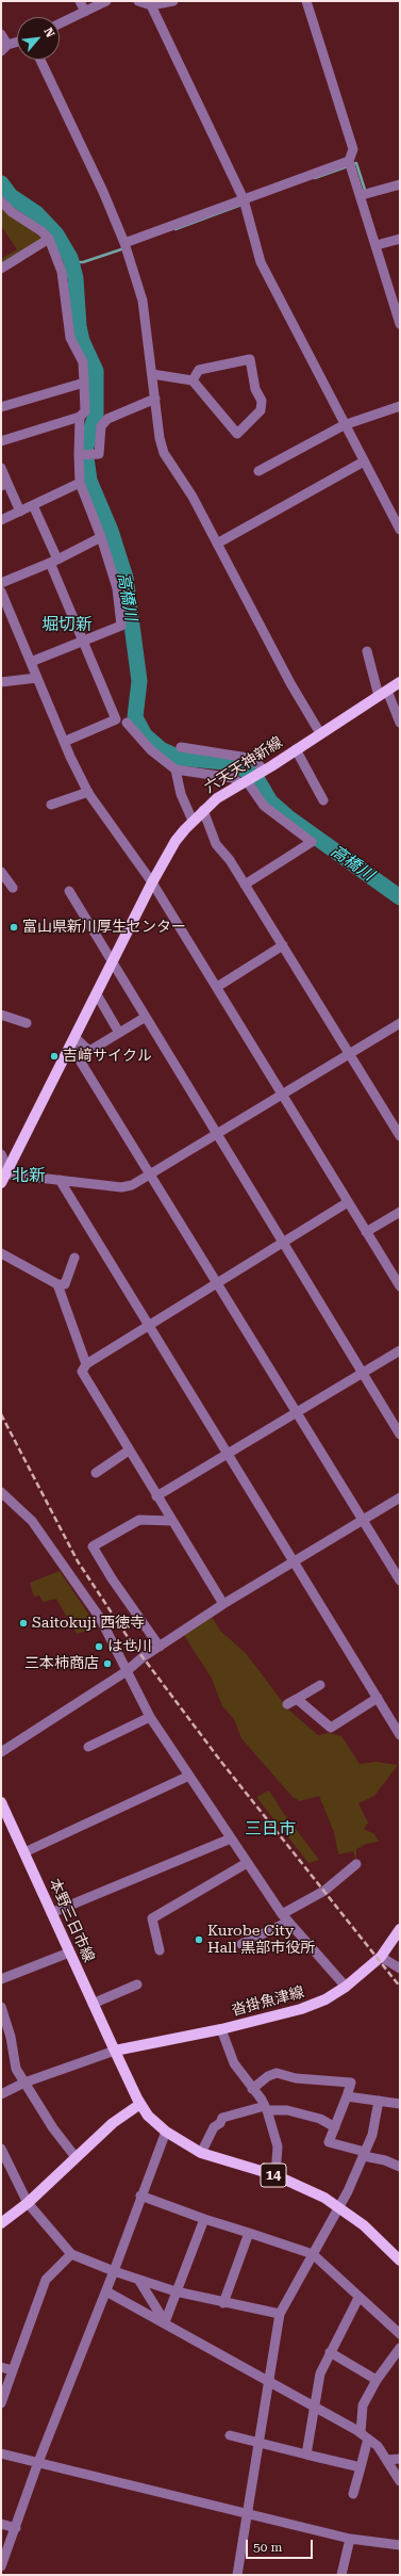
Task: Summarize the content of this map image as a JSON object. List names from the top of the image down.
{
  "streets": {
    "main road": [
      "六天天神新線",
      "本野三日市線",
      "沓掛魚津線",
      "14"
    ]
  },
  "crossings": [
    ["本野三日市線", "沓掛魚津線"],
    ["本野三日市線", "14"],
    ["沓掛魚津線", "14"]
  ],
  "districts": ["堀切新", "北新", "三日市"],
  "water": ["高橋川"],
  "places": [
    "富山県新川厚生センター",
    "吉﨑サイクル",
    "Saitokuji 西徳寺",
    "はせ川",
    "三本柿商店",
    "Kurobe City Hall 黒部市役所"
  ],
  "scale_bar": "50 m",
  "north": "top right"
}
